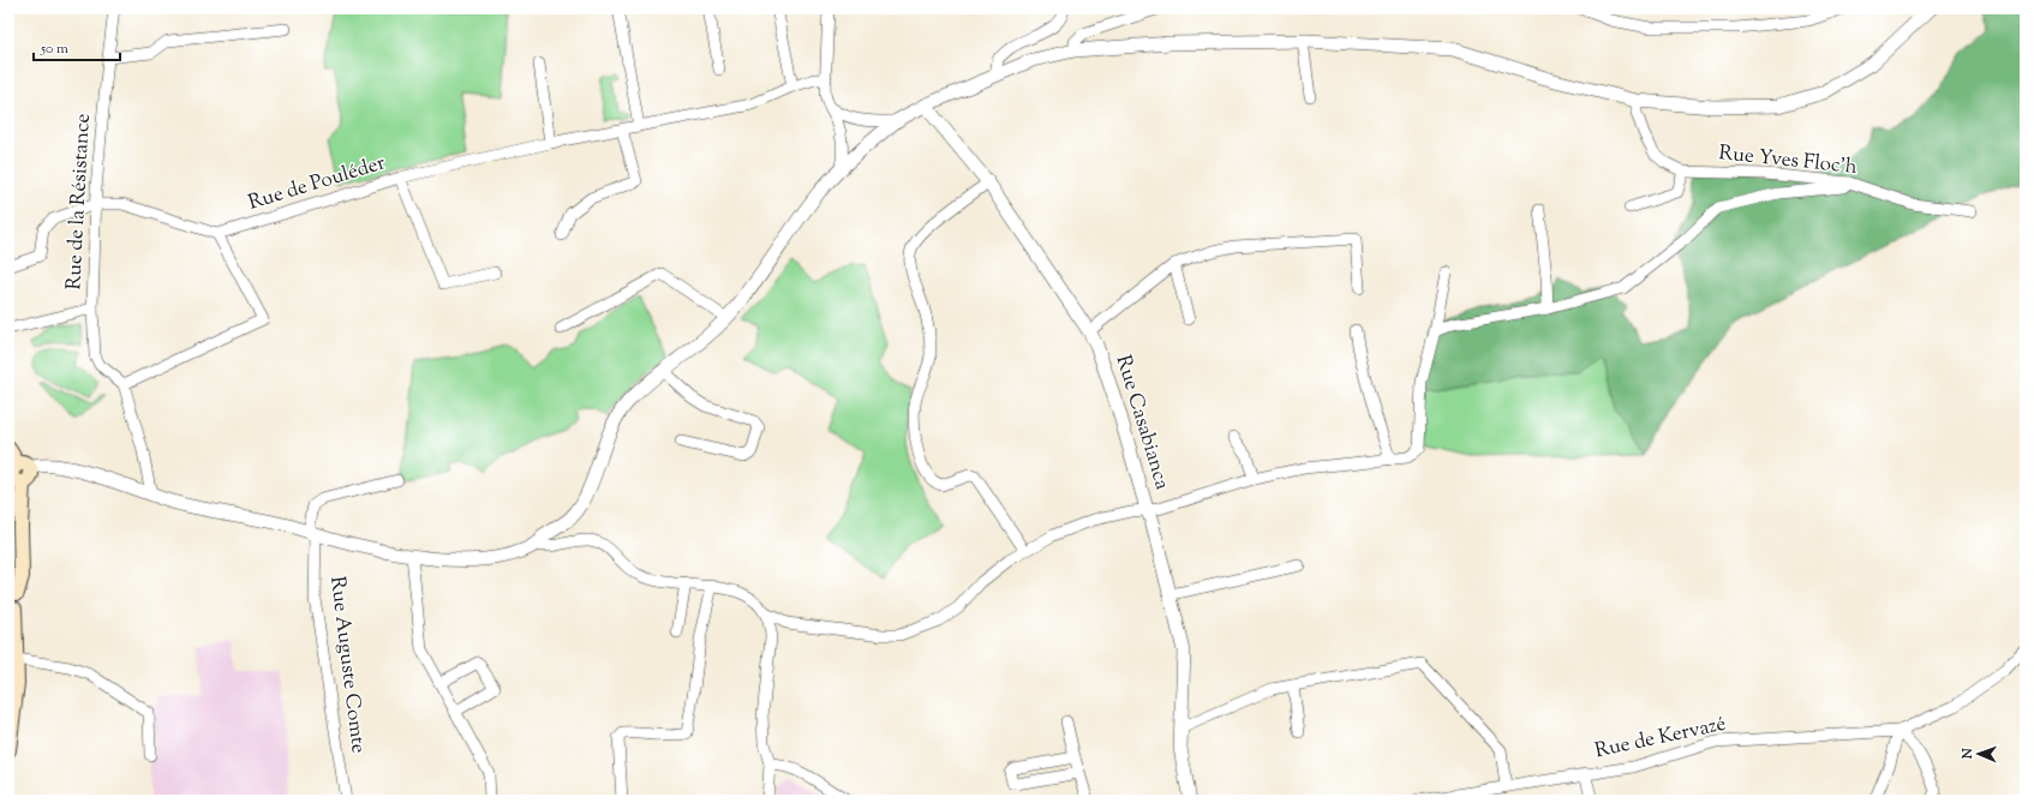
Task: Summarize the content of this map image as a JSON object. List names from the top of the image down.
{
  "streets": {
    "street": [
      "Rue Yves Floc'h",
      "Rue de Pouléder",
      "Rue de la Résistance",
      "Rue Casabianca",
      "Rue Auguste Comte",
      "Rue de Kervazé"
    ]
  },
  "scale_bar": "50 m",
  "north": "left"
}
